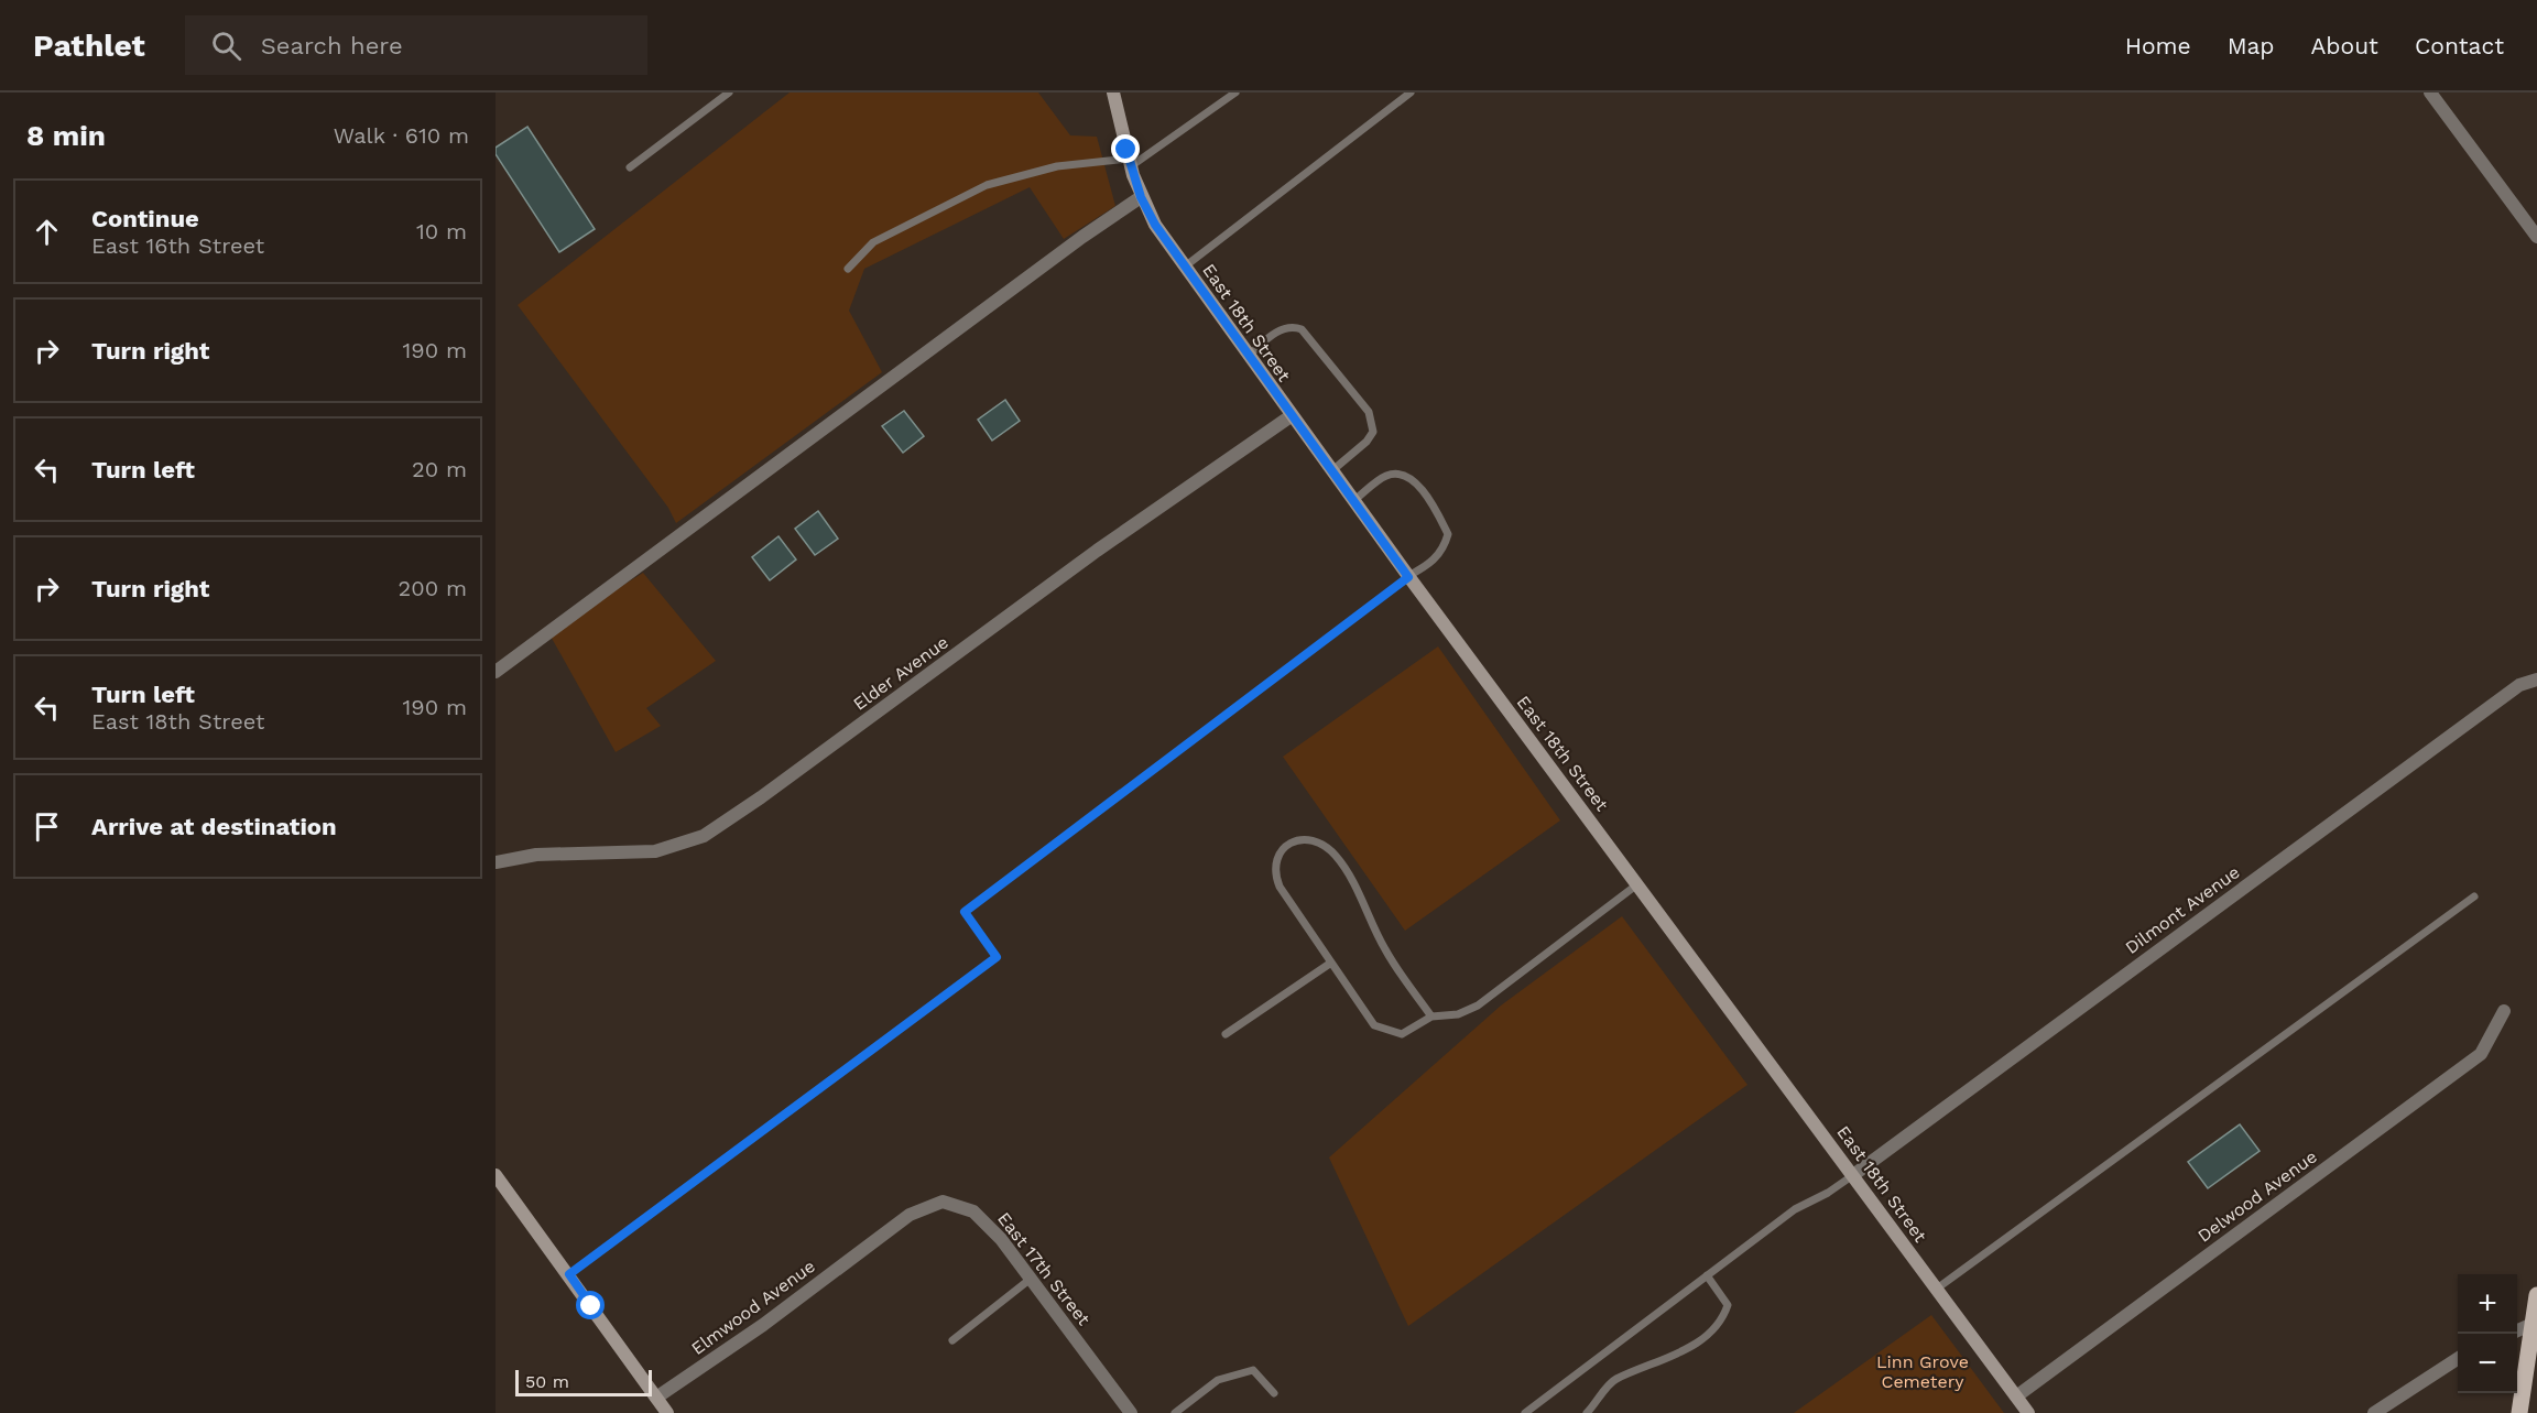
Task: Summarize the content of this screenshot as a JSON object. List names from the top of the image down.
{
  "streets": {
    "street": [
      "East 18th Street",
      "Elder Avenue",
      "Dilmont Avenue",
      "Delwood Avenue",
      "East 17th Street",
      "Elmwood Avenue"
    ]
  },
  "crossings": [
    ["East 18th Street", "Elder Avenue"],
    ["East 18th Street", "Dilmont Avenue"],
    ["East 18th Street", "Delwood Avenue"],
    ["East 17th Street", "Elmwood Avenue"]
  ],
  "parks": ["Linn Grove Cemetery"],
  "scale_bar": "50 m",
  "page": {
    "header": "Pathlet",
    "search": "Search here",
    "nav": [
      "Home",
      "Map",
      "About",
      "Contact"
    ],
    "heading": ["8 min", "Walk · 610 m"],
    "list": [
      ["Continue", "East 16th Street", "10 m"],
      ["Turn right", "190 m"],
      ["Turn left", "20 m"],
      ["Turn right", "200 m"],
      ["Turn left", "East 18th Street", "190 m"],
      "Arrive at destination"
    ],
    "map_buttons": ["+", "−"],
    "scale": "50 m"
  }
}
